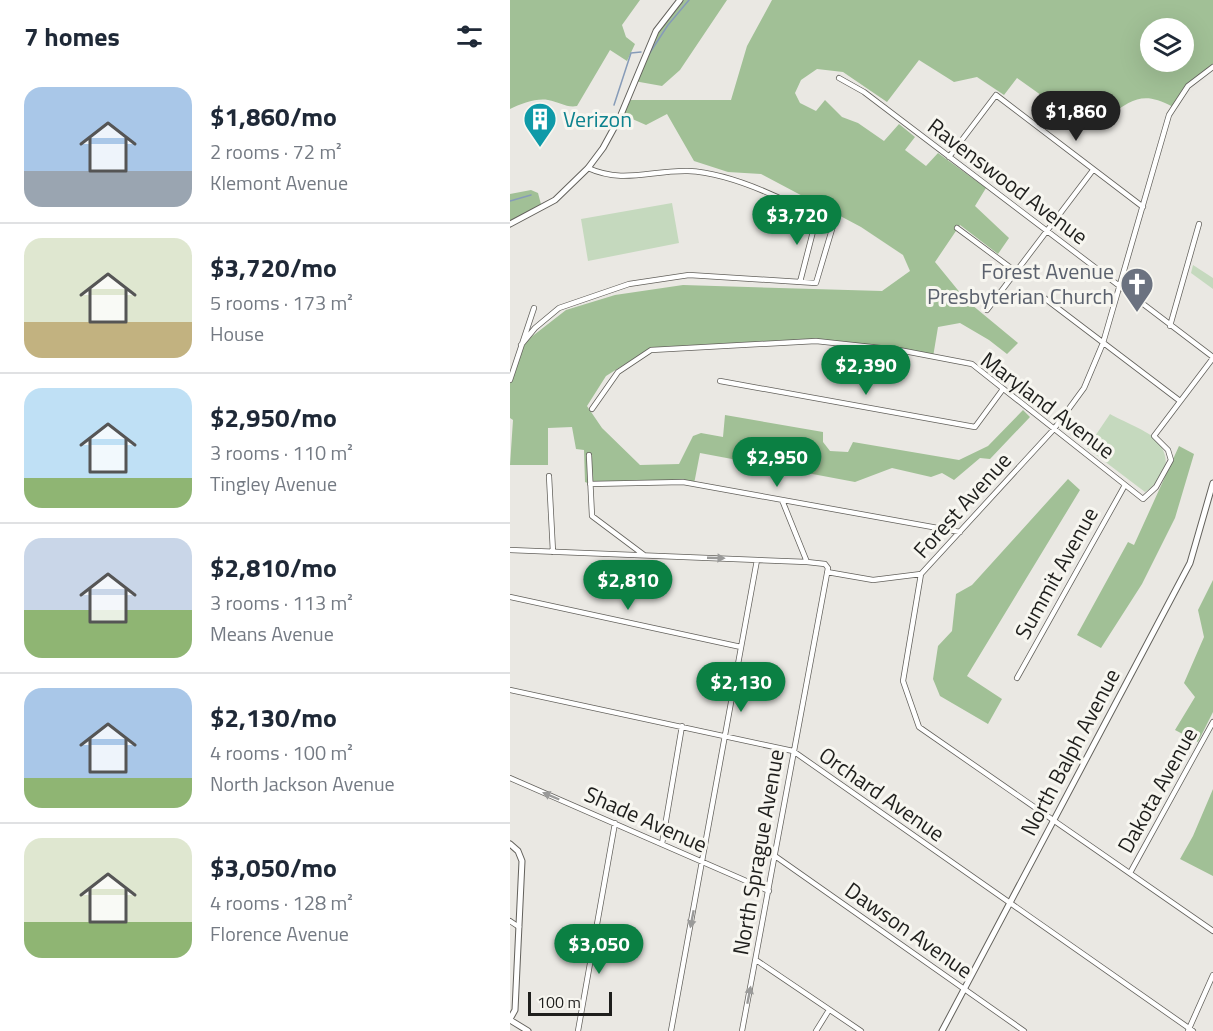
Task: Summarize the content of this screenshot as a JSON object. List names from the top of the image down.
{
  "streets": {
    "street": [
      "Ravenswood Avenue",
      "Maryland Avenue",
      "Forest Avenue",
      "Summit Avenue",
      "North Balph Avenue",
      "Dakota Avenue",
      "Orchard Avenue",
      "Shade Avenue",
      "North Sprague Avenue",
      "Dawson Avenue"
    ]
  },
  "crossings": [
    ["Ravenswood Avenue", "Forest Avenue"],
    ["Maryland Avenue", "Forest Avenue"],
    ["Maryland Avenue", "Summit Avenue"],
    ["Forest Avenue", "North Balph Avenue"],
    ["Forest Avenue", "Dakota Avenue"],
    ["North Balph Avenue", "Orchard Avenue"],
    ["North Balph Avenue", "Dawson Avenue"],
    ["Orchard Avenue", "North Sprague Avenue"],
    ["Shade Avenue", "North Sprague Avenue"],
    ["North Sprague Avenue", "Dawson Avenue"]
  ],
  "one_way": ["Shade Avenue"],
  "places": {
    "building": ["Verizon"],
    "church": ["Forest Avenue Presbyterian Church"]
  },
  "scale_bar": "100 m",
  "page": {
    "heading": "7 homes",
    "list": [
      {
        "name": "$1,860/mo",
        "note": "2 rooms · 72 m² · Klemont Avenue"
      },
      {
        "name": "$3,720/mo",
        "note": "5 rooms · 173 m² · House"
      },
      {
        "name": "$2,950/mo",
        "note": "3 rooms · 110 m² · Tingley Avenue"
      },
      {
        "name": "$2,810/mo",
        "note": "3 rooms · 113 m² · Means Avenue"
      },
      {
        "name": "$2,130/mo",
        "note": "4 rooms · 100 m² · North Jackson Avenue"
      },
      {
        "name": "$3,050/mo",
        "note": "4 rooms · 128 m² · Florence Avenue"
      }
    ],
    "price": [
      "$1,860",
      "$3,720",
      "$2,390",
      "$2,950",
      "$2,810",
      "$2,130",
      "$3,050"
    ],
    "scale": "100 m"
  }
}
